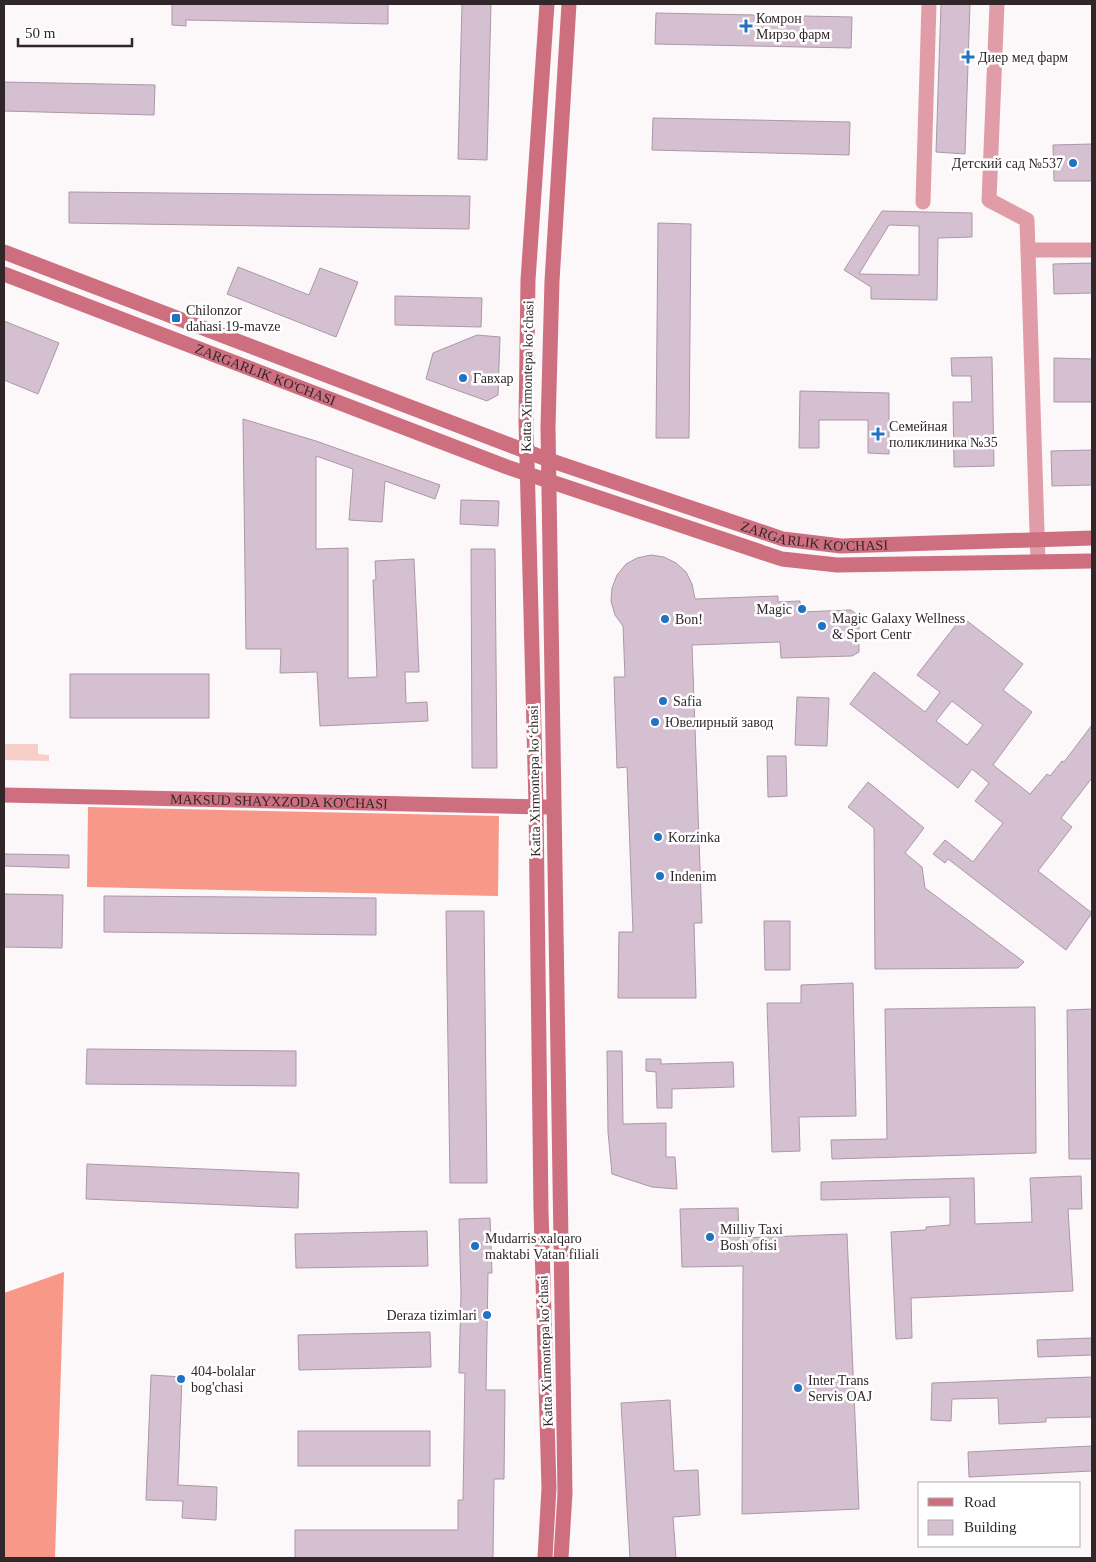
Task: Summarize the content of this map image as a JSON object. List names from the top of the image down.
{
  "streets": {
    "main road": ["ZARGARLIK KO'CHASI", "Katta Xirmontepa koʻchasi", "MAKSUD SHAYXZODA KO'CHASI"]
  },
  "crossings": [
    ["ZARGARLIK KO'CHASI", "Katta Xirmontepa koʻchasi"],
    ["Katta Xirmontepa koʻchasi", "MAKSUD SHAYXZODA KO'CHASI"]
  ],
  "places": {
    "health": ["Комрон Мирзо фарм", "Диер мед фарм", "Семейная поликлиника №35"],
    "other": [
      "Детский сад №537",
      "Гавхар",
      "Magic",
      "Bon!",
      "Magic Galaxy Wellness & Sport Centr",
      "Safia",
      "Ювелирный завод",
      "Korzinka",
      "Indenim",
      "Milliy Taxi Bosh ofisi",
      "Mudarris xalqaro maktabi Vatan filiali",
      "Deraza tizimlari",
      "404-bolalar bog'chasi",
      "Inter Trans Servis OAJ"
    ],
    "transit": ["Chilonzor dahasi 19-mavze"]
  },
  "legend": ["Road", "Building"],
  "scale_bar": "50 m"
}
